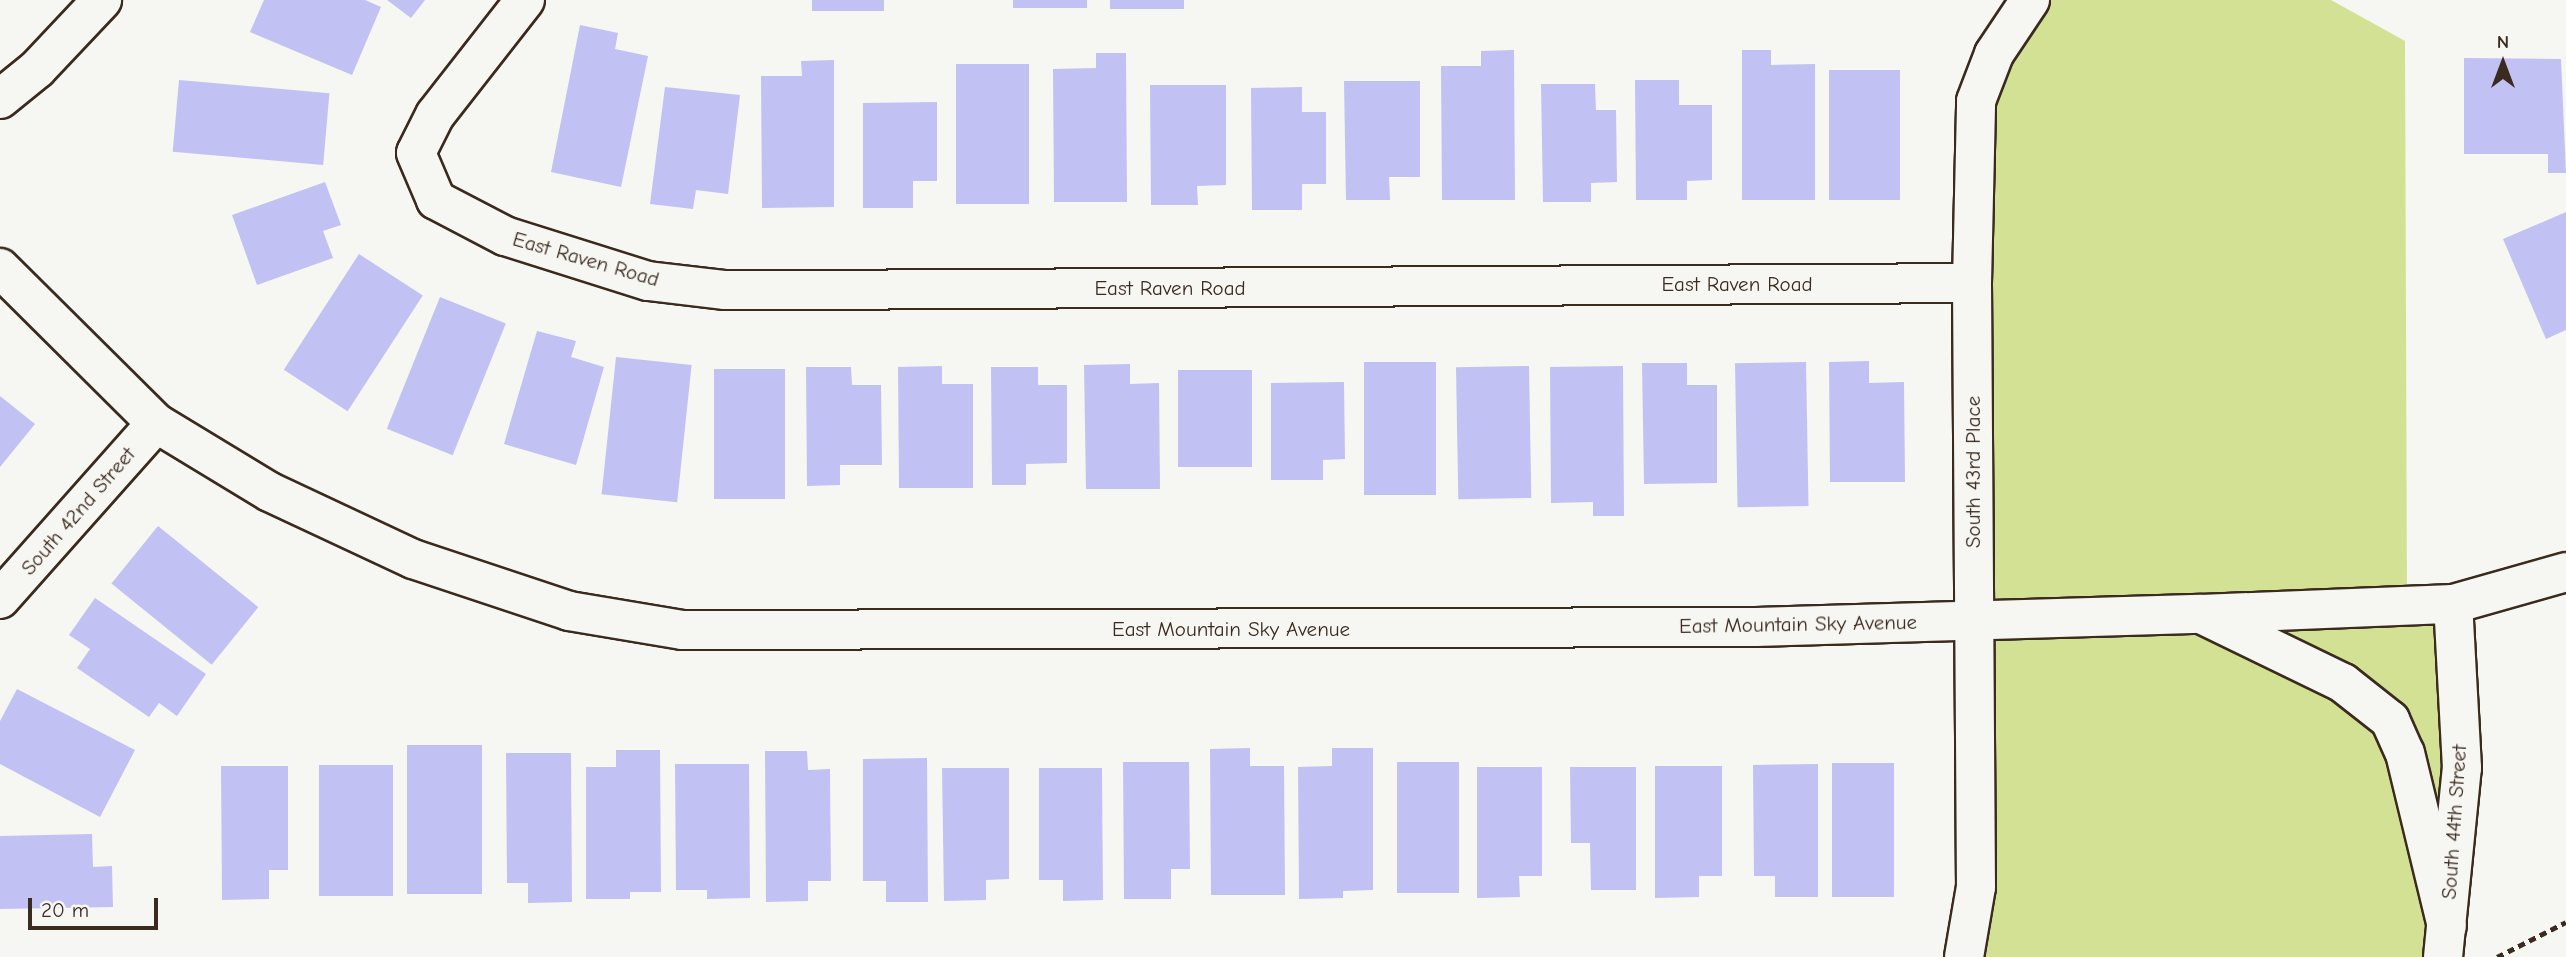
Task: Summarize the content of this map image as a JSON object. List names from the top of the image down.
{
  "streets": {
    "street": [
      "East Raven Road",
      "South 43rd Place",
      "South 42nd Street",
      "East Mountain Sky Avenue",
      "South 44th Street"
    ]
  },
  "crossings": [
    ["East Raven Road", "South 43rd Place"],
    ["South 43rd Place", "East Mountain Sky Avenue"],
    ["South 42nd Street", "East Mountain Sky Avenue"],
    ["East Mountain Sky Avenue", "South 44th Street"]
  ],
  "scale_bar": "20 m",
  "north": "top"
}
